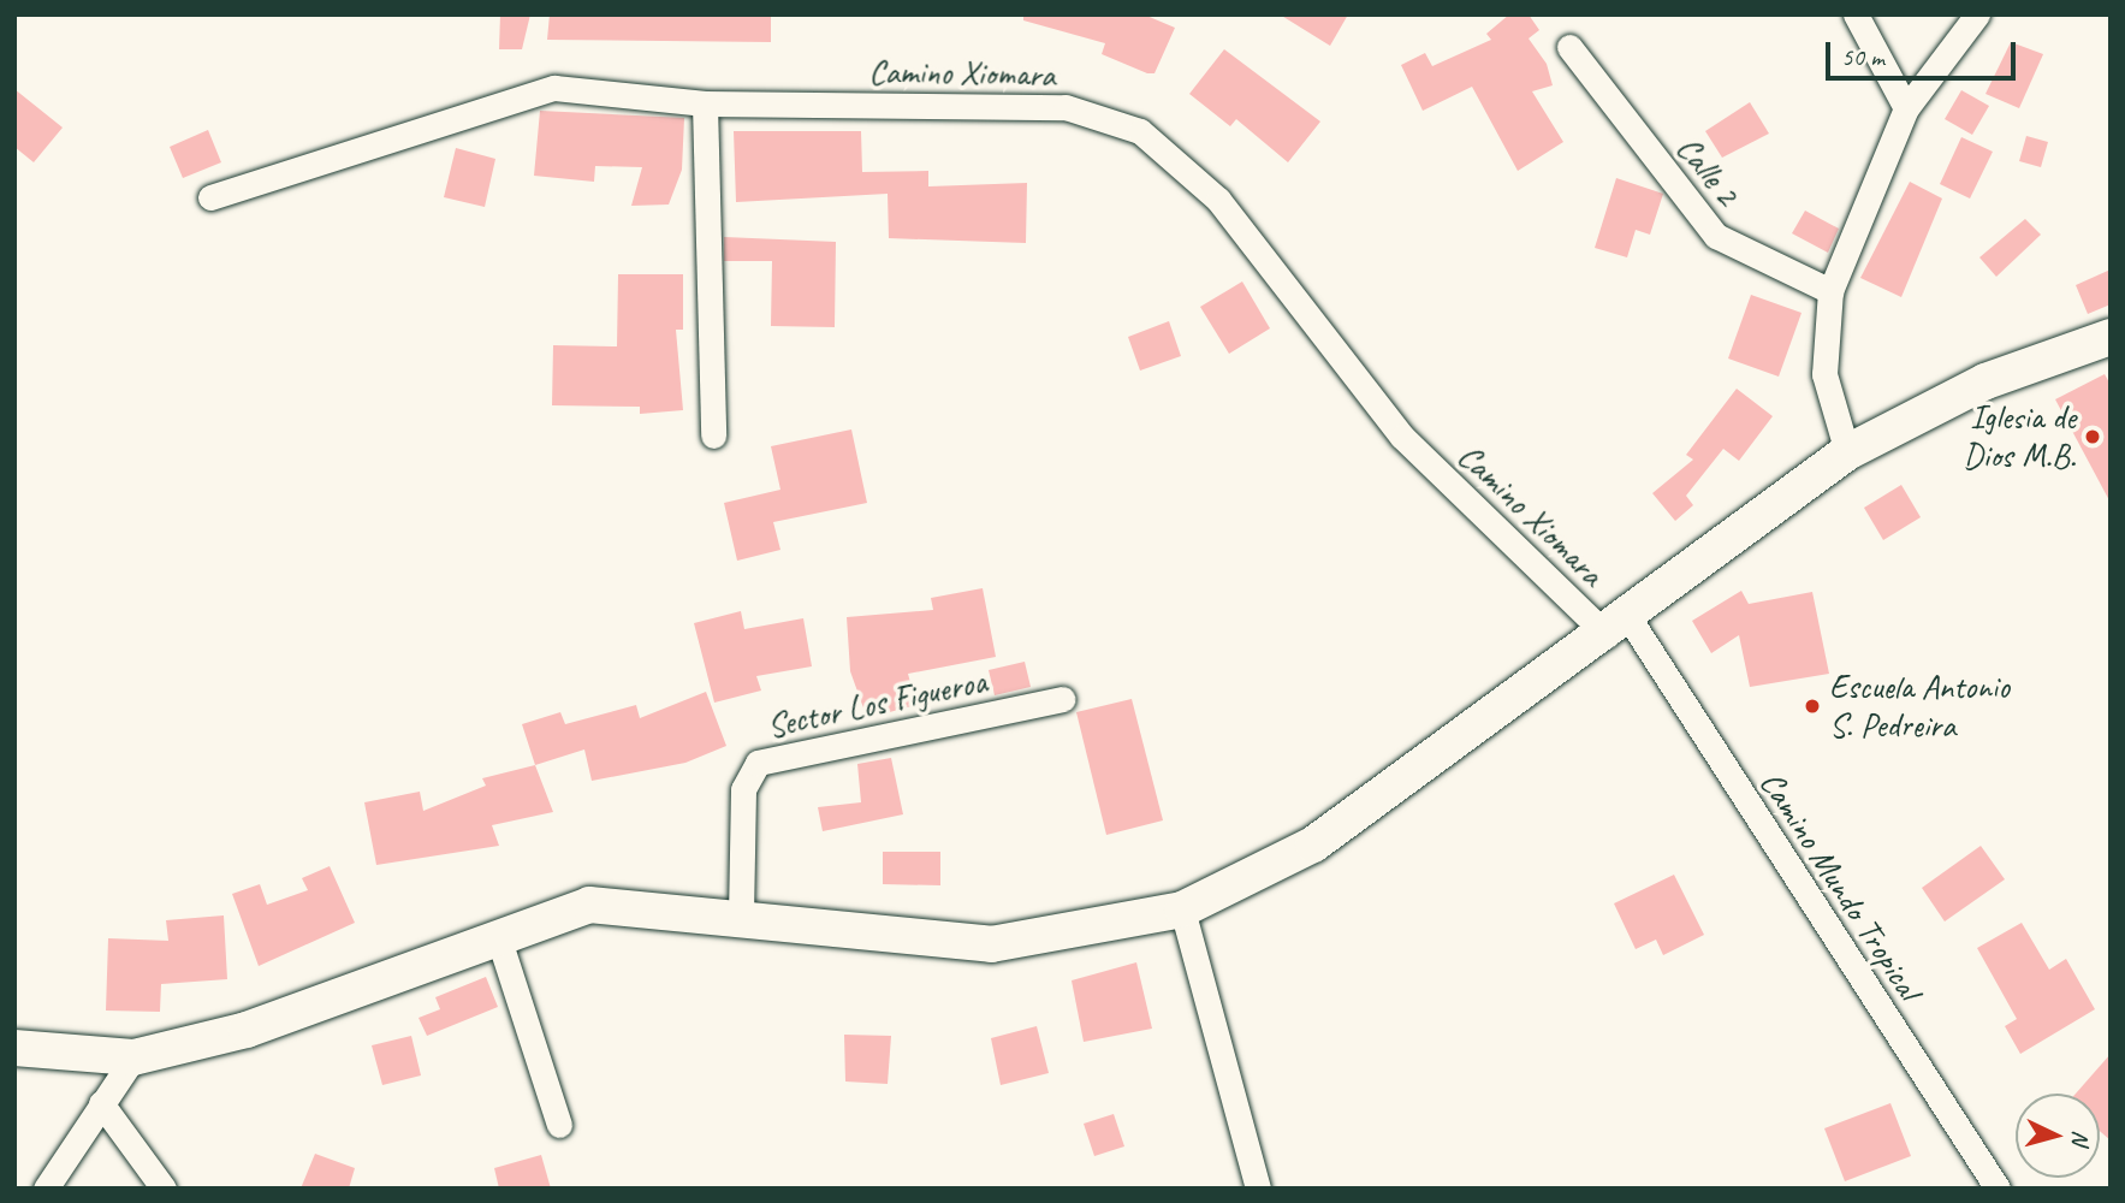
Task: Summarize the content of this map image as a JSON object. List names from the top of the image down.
{
  "streets": {
    "street": [
      "Camino Xiomara",
      "Calle 2",
      "Sector Los Figueroa",
      "Camino Mundo Tropical"
    ]
  },
  "crossings": [
    ["Camino Xiomara", "Camino Mundo Tropical"]
  ],
  "places": ["Iglesia de Dios M.B.", "Escuela Antonio S. Pedreira"],
  "scale_bar": "50 m",
  "north": "right"
}
